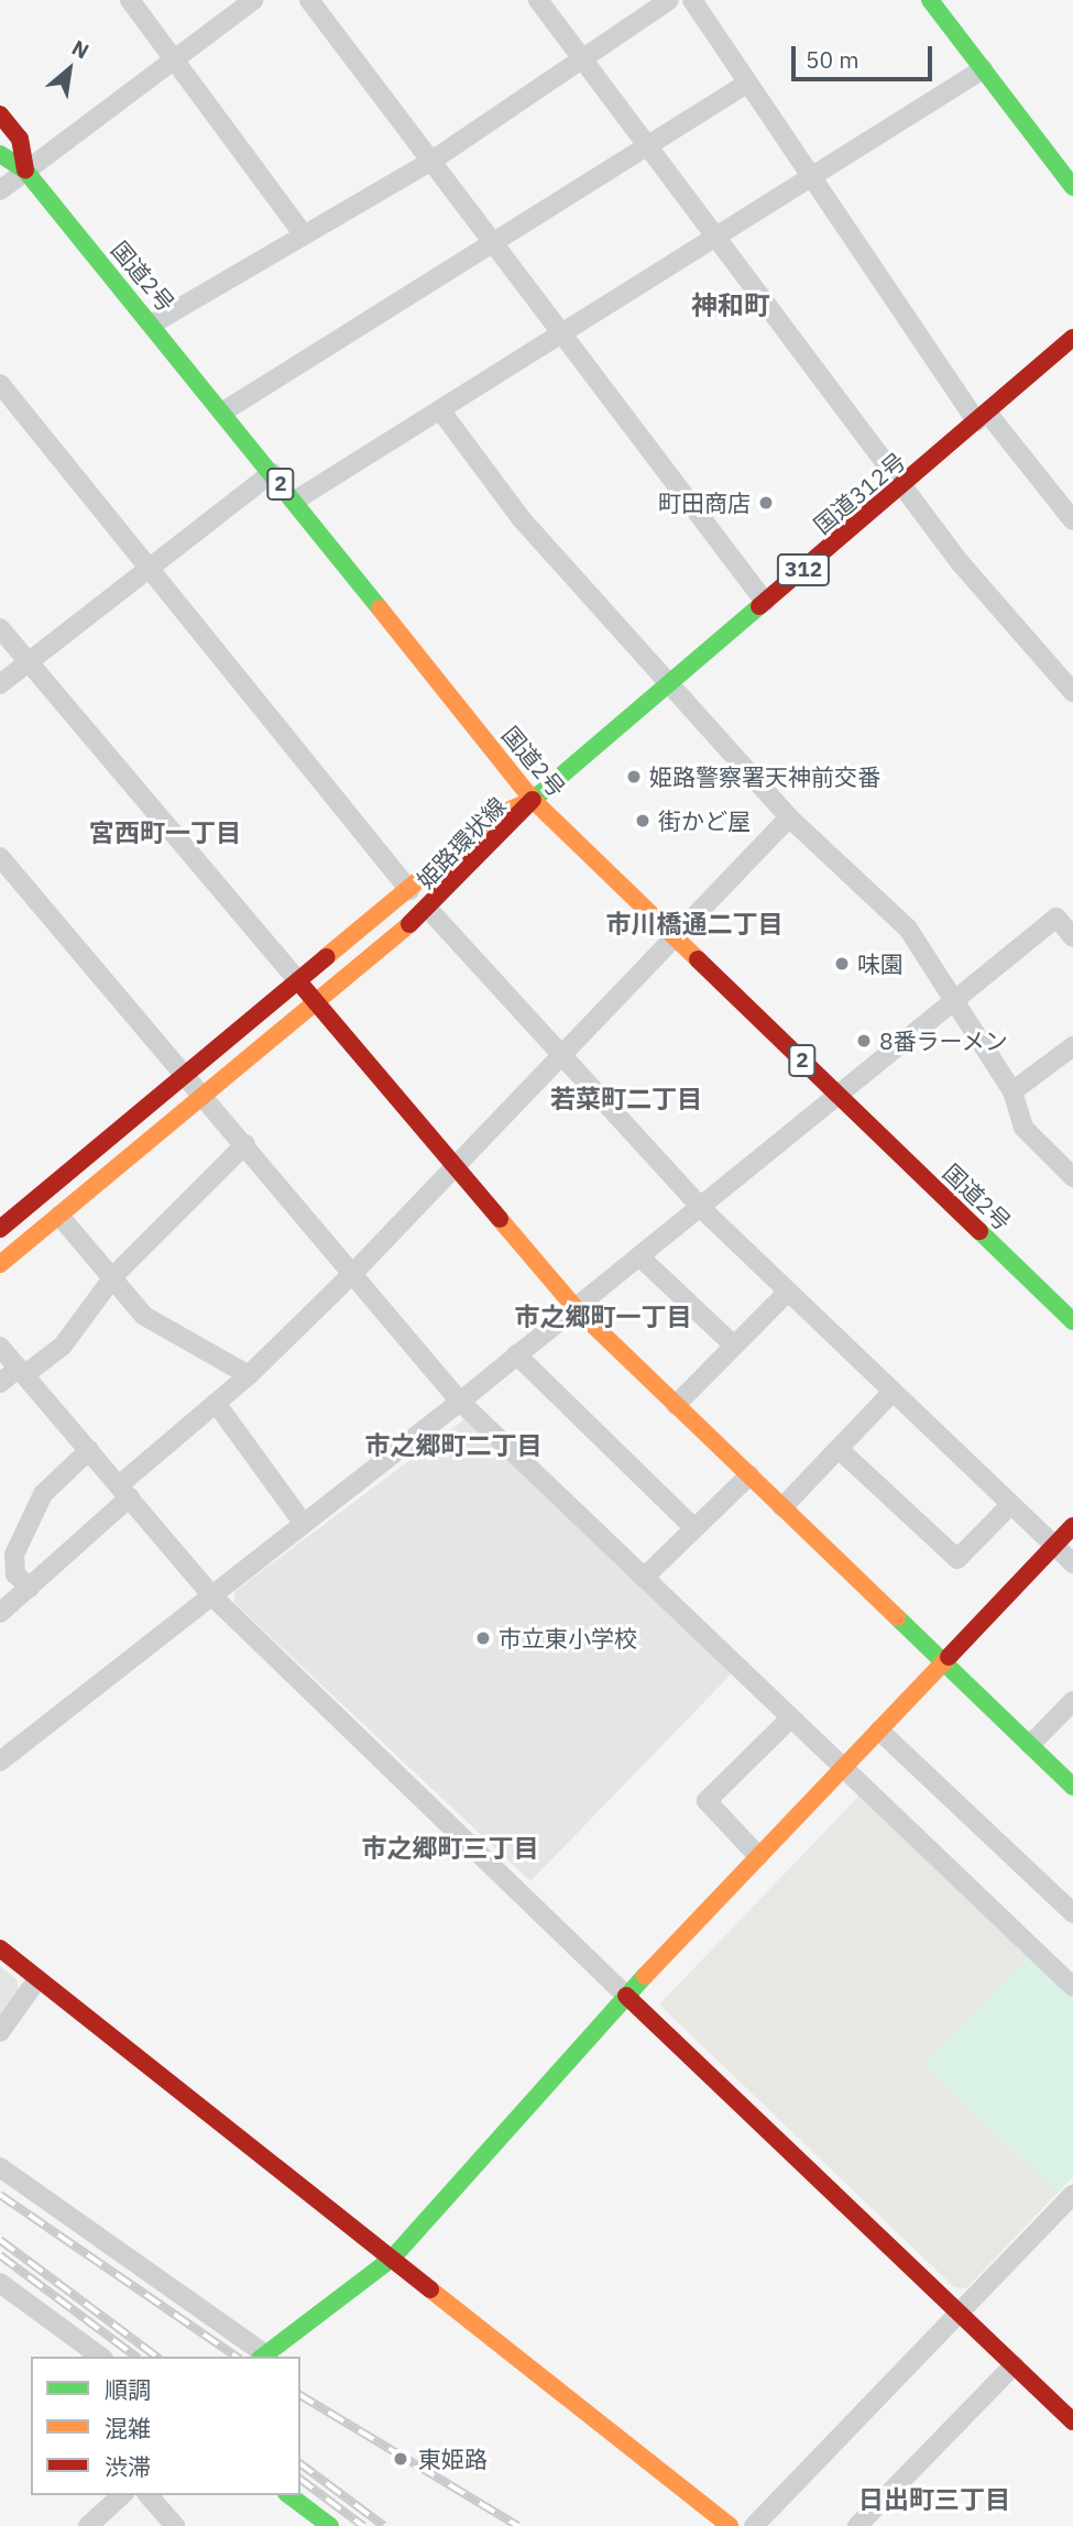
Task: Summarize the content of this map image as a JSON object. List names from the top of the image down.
{
  "streets": {
    "main road": [
      "国道2号",
      "2",
      "国道312号",
      "312",
      "姫路環状線"
    ]
  },
  "crossings": [
    ["国道2号", "国道312号"],
    ["国道2号", "姫路環状線"],
    ["国道312号", "姫路環状線"]
  ],
  "districts": [
    "神和町",
    "宮西町一丁目",
    "市川橋通二丁目",
    "若菜町二丁目",
    "市之郷町一丁目",
    "市之郷町二丁目",
    "市之郷町三丁目",
    "日出町三丁目"
  ],
  "places": [
    "町田商店",
    "姫路警察署天神前交番",
    "街かど屋",
    "味園",
    "8番ラーメン",
    "市立東小学校",
    "東姫路"
  ],
  "legend": ["順調", "混雑", "渋滞"],
  "scale_bar": "50 m",
  "north": "top right"
}
